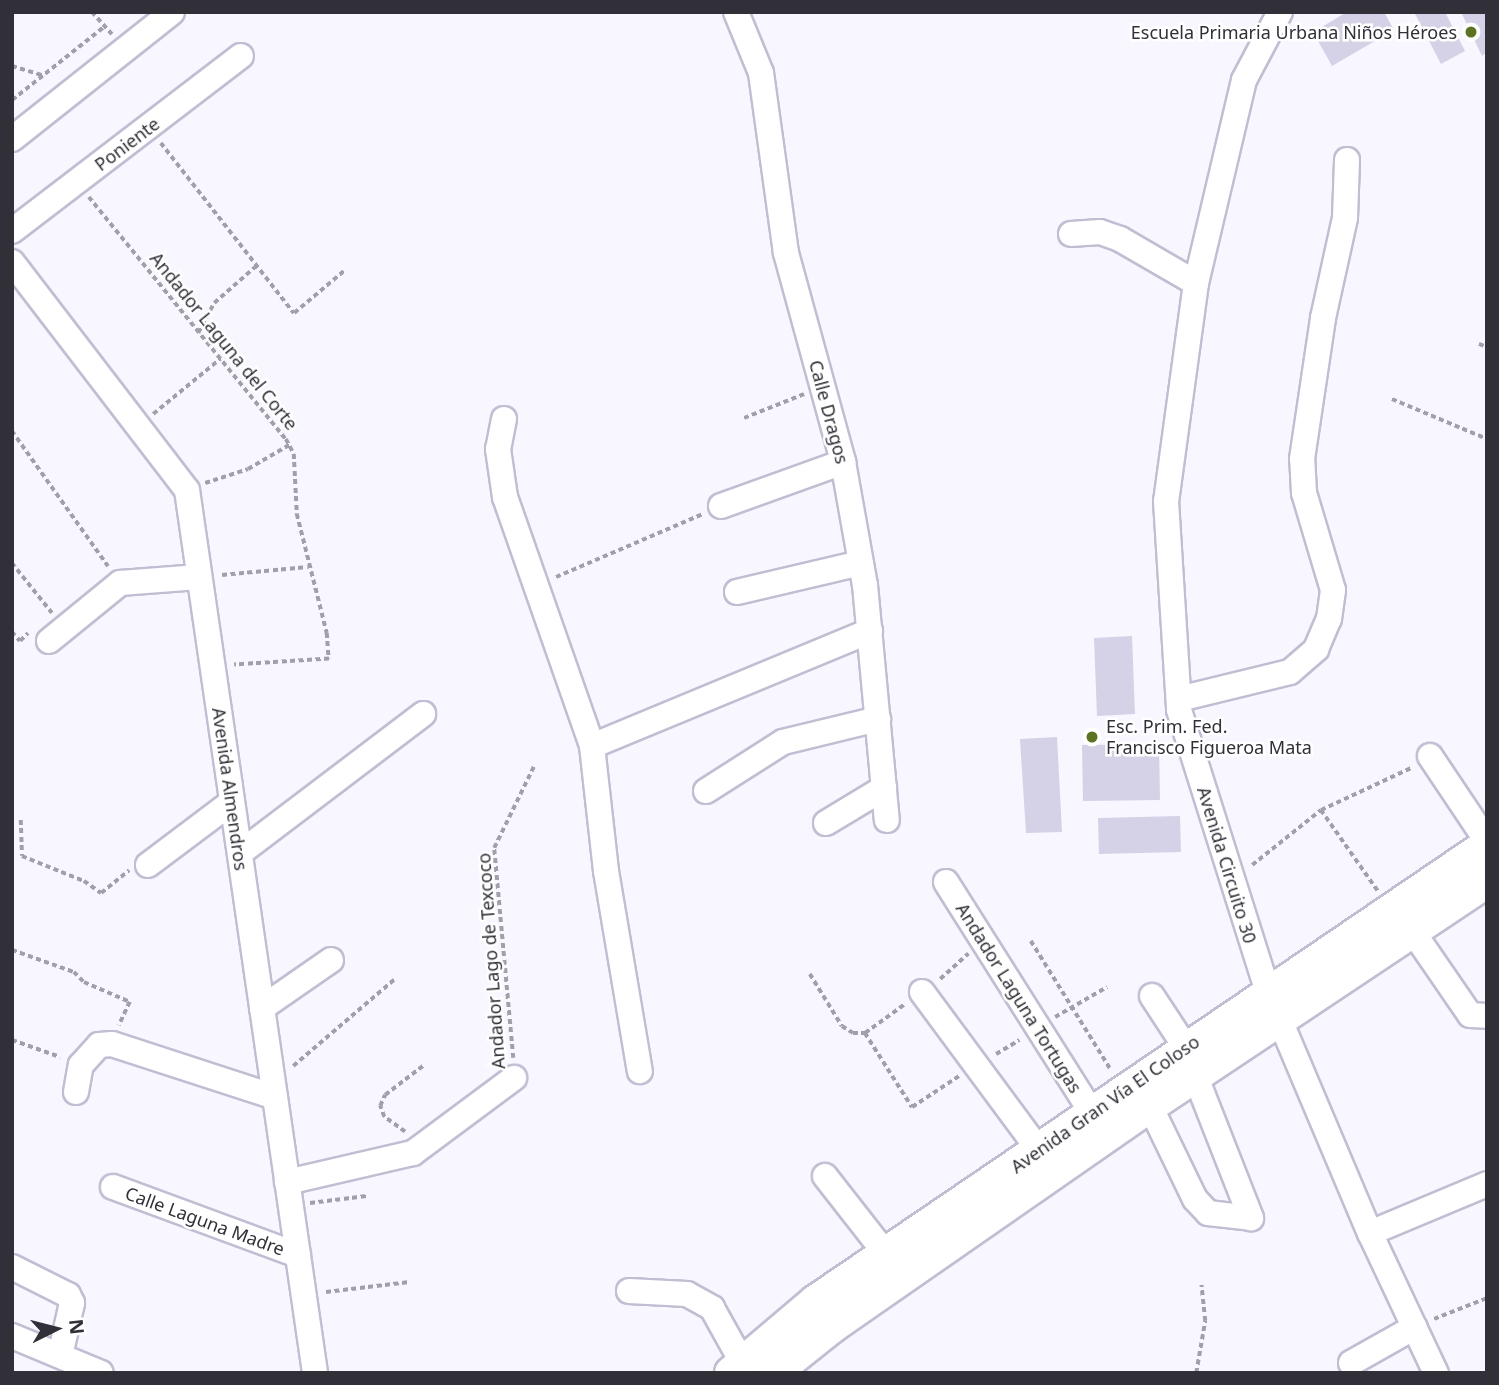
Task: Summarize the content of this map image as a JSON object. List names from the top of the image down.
{
  "streets": {
    "main road": ["Avenida Gran Vía El Coloso"],
    "street": [
      "Poniente",
      "Calle Dragos",
      "Avenida Almendros",
      "Avenida Circuito 30",
      "Andador Laguna Tortugas",
      "Calle Laguna Madre"
    ],
    "path": ["Andador Laguna del Corte", "Andador Lago de Texcoco"]
  },
  "crossings": [
    ["Poniente", "Andador Laguna del Corte"],
    ["Andador Laguna del Corte", "Avenida Almendros"],
    ["Avenida Almendros", "Calle Laguna Madre"],
    ["Avenida Circuito 30", "Avenida Gran Vía El Coloso"],
    ["Andador Laguna Tortugas", "Avenida Gran Vía El Coloso"]
  ],
  "places": ["Escuela Primaria Urbana Niños Héroes", "Esc. Prim. Fed. Francisco Figueroa Mata"],
  "north": "right"
}
